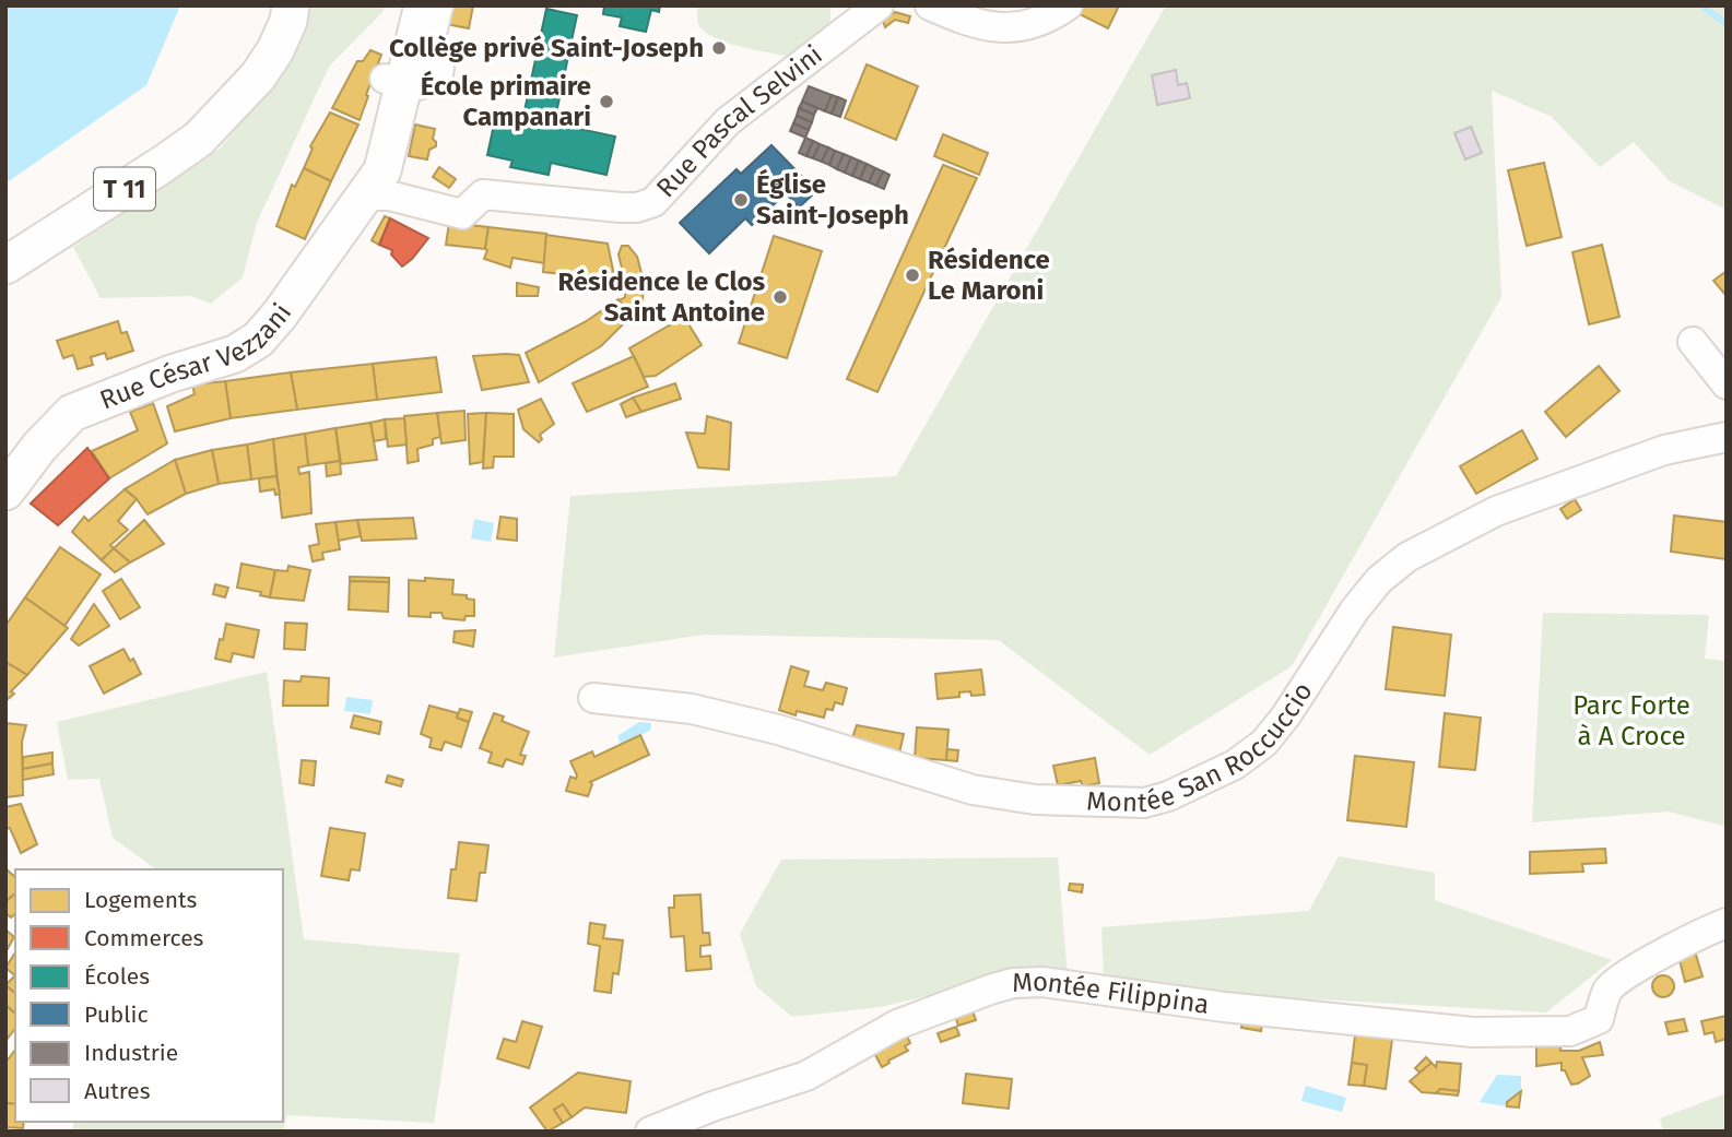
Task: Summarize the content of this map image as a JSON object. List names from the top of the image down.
{
  "streets": {
    "main road": ["T 11", "Rue César Vezzani"],
    "street": ["Rue Pascal Selvini", "Montée San Roccuccio", "Montée Filippina"]
  },
  "crossings": [
    ["Rue Pascal Selvini", "Rue César Vezzani"]
  ],
  "parks": ["Parc Forte à A Croce"],
  "places": [
    "Collège privé Saint-Joseph",
    "École primaire Campanari",
    "Église Saint-Joseph",
    "Résidence Le Maroni",
    "Résidence le Clos Saint Antoine"
  ],
  "legend": [
    "Logements",
    "Commerces",
    "Écoles",
    "Public",
    "Industrie",
    "Autres"
  ]
}
